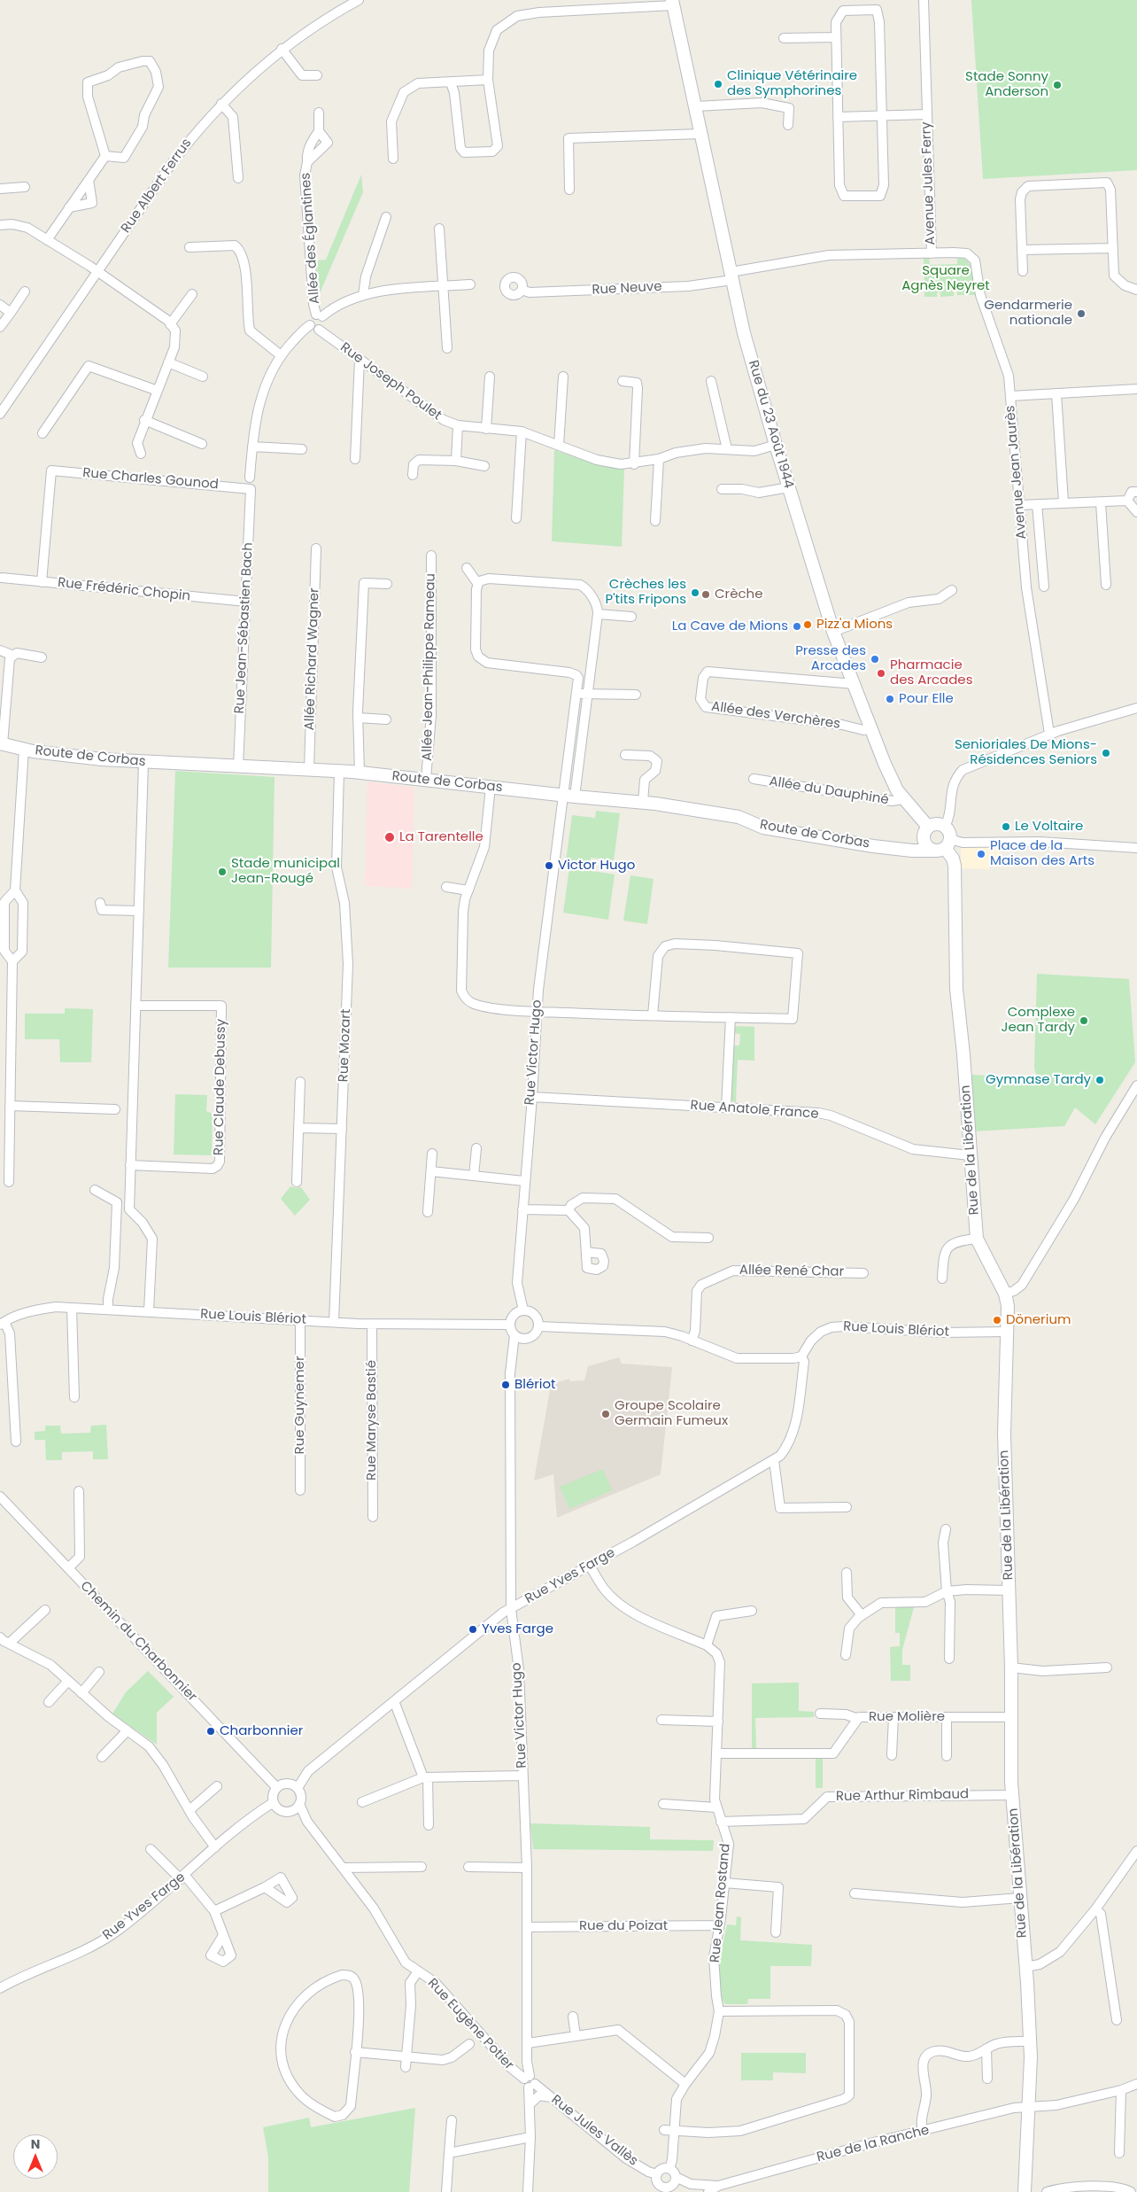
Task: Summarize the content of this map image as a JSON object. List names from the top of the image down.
{
  "streets": {
    "main road": ["Rue du 23 Août 1944", "Route de Corbas", "Rue de la Libération"],
    "street": [
      "Avenue Jules Ferry",
      "Rue Albert Ferrus",
      "Allée des Églantines",
      "Rue Neuve",
      "Rue Joseph Poulet",
      "Avenue Jean Jaurès",
      "Rue Charles Gounod",
      "Rue Frédéric Chopin",
      "Rue Jean-Sébastien Bach",
      "Allée Richard Wagner",
      "Allée Jean-Philippe Rameau",
      "Allée des Verchères",
      "Allée du Dauphiné",
      "Rue Mozart",
      "Rue Victor Hugo",
      "Rue Claude Debussy",
      "Rue Anatole France",
      "Allée René Char",
      "Rue Louis Blériot",
      "Rue Guynemer",
      "Rue Maryse Bastié",
      "Rue Yves Farge",
      "Chemin du Charbonnier",
      "Rue Molière",
      "Rue Arthur Rimbaud",
      "Rue Jean Rostand",
      "Rue du Poizat",
      "Rue Eugène Potier",
      "Rue Jules Vallès",
      "Rue de la Ranche"
    ]
  },
  "crossings": [
    ["Avenue Jules Ferry", "Avenue Jean Jaurès"],
    ["Rue Neuve", "Rue du 23 Août 1944"],
    ["Rue Neuve", "Avenue Jean Jaurès"],
    ["Rue Joseph Poulet", "Rue du 23 Août 1944"],
    ["Rue du 23 Août 1944", "Avenue Jean Jaurès"],
    ["Rue du 23 Août 1944", "Allée des Verchères"],
    ["Rue du 23 Août 1944", "Route de Corbas"],
    ["Rue du 23 Août 1944", "Allée du Dauphiné"],
    ["Rue du 23 Août 1944", "Rue de la Libération"],
    ["Rue Charles Gounod", "Rue Frédéric Chopin"],
    ["Rue Charles Gounod", "Rue Jean-Sébastien Bach"],
    ["Rue Frédéric Chopin", "Rue Jean-Sébastien Bach"],
    ["Rue Jean-Sébastien Bach", "Route de Corbas"],
    ["Allée Richard Wagner", "Route de Corbas"],
    ["Allée Jean-Philippe Rameau", "Route de Corbas"],
    ["Route de Corbas", "Rue Mozart"],
    ["Route de Corbas", "Rue Victor Hugo"],
    ["Route de Corbas", "Rue de la Libération"],
    ["Rue Mozart", "Rue Louis Blériot"],
    ["Rue Victor Hugo", "Rue Anatole France"],
    ["Rue Victor Hugo", "Rue Louis Blériot"],
    ["Rue Victor Hugo", "Rue Yves Farge"],
    ["Rue Victor Hugo", "Rue du Poizat"],
    ["Rue Victor Hugo", "Rue Eugène Potier"],
    ["Rue Anatole France", "Rue de la Libération"],
    ["Rue de la Libération", "Rue Louis Blériot"],
    ["Rue de la Libération", "Rue Molière"],
    ["Rue de la Libération", "Rue Arthur Rimbaud"],
    ["Rue de la Libération", "Rue de la Ranche"],
    ["Rue Louis Blériot", "Rue Guynemer"],
    ["Rue Louis Blériot", "Rue Maryse Bastié"],
    ["Rue Louis Blériot", "Rue Yves Farge"],
    ["Rue Yves Farge", "Chemin du Charbonnier"],
    ["Rue Yves Farge", "Rue Jean Rostand"],
    ["Rue Yves Farge", "Rue Eugène Potier"],
    ["Chemin du Charbonnier", "Rue Eugène Potier"],
    ["Rue Molière", "Rue Jean Rostand"],
    ["Rue Arthur Rimbaud", "Rue Jean Rostand"],
    ["Rue Jean Rostand", "Rue du Poizat"],
    ["Rue Jean Rostand", "Rue Jules Vallès"],
    ["Rue Jean Rostand", "Rue de la Ranche"],
    ["Rue Jules Vallès", "Rue de la Ranche"]
  ],
  "parks": ["Square Agnès Neyret"],
  "places": [
    "Clinique Vétérinaire des Symphorines",
    "Stade Sonny Anderson",
    "Gendarmerie nationale",
    "Crèches les P'tits Fripons",
    "Crèche",
    "Pizz'a Mions",
    "La Cave de Mions",
    "Presse des Arcades",
    "Pharmacie des Arcades",
    "Pour Elle",
    "Senioriales De Mions- Résidences Seniors",
    "Le Voltaire",
    "La Tarentelle",
    "Place de la Maison des Arts",
    "Victor Hugo",
    "Stade municipal Jean-Rougé",
    "Complexe Jean Tardy",
    "Gymnase Tardy",
    "Dönerium",
    "Blériot",
    "Groupe Scolaire Germain Fumeux",
    "Yves Farge",
    "Charbonnier"
  ],
  "north": "top"
}
